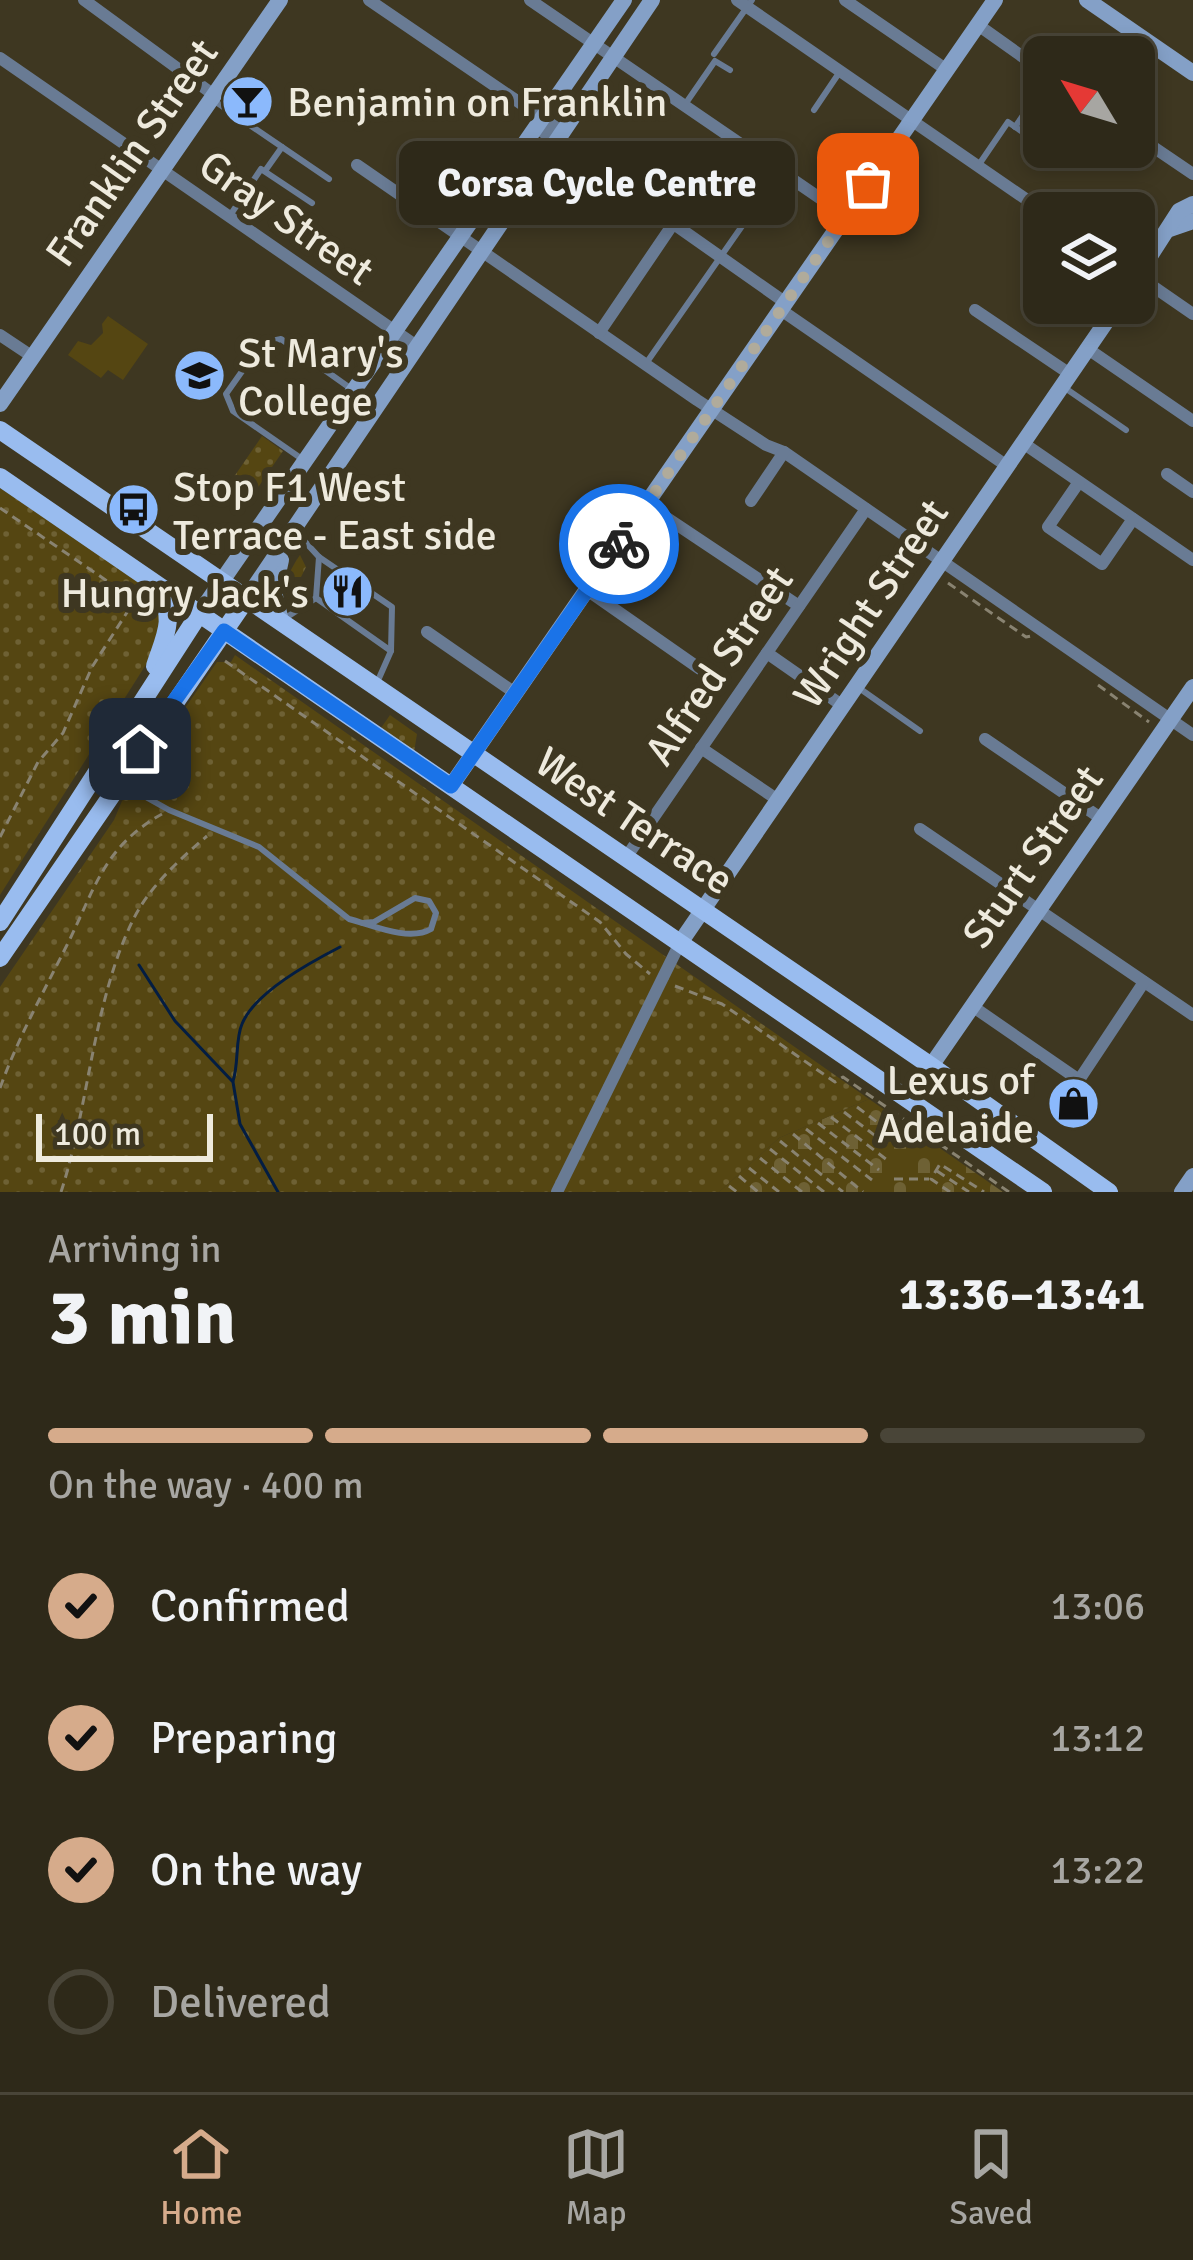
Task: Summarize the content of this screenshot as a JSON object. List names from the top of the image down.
{
  "streets": {
    "main road": ["West Terrace"],
    "street": [
      "Franklin Street",
      "Gray Street",
      "Wright Street",
      "Alfred Street",
      "Sturt Street"
    ]
  },
  "crossings": [
    ["Franklin Street", "Gray Street"],
    ["Wright Street", "West Terrace"],
    ["Alfred Street", "West Terrace"],
    ["West Terrace", "Sturt Street"]
  ],
  "places": {
    "bar": ["Benjamin on Franklin"],
    "other": ["Corsa Cycle Centre"],
    "school or university": ["St Mary's College"],
    "bus stop": ["Stop F1 West Terrace - East side"],
    "restaurant": ["Hungry Jack's"],
    "shop": ["Lexus of Adelaide"]
  },
  "scale_bar": "100 m",
  "north": "top left",
  "page": {
    "bubble": "Corsa Cycle Centre",
    "scale": "100 m",
    "heading": ["3 min", "Arriving in", "13:36–13:41"],
    "bar": "On the way · 400 m",
    "list": [
      ["Confirmed", "13:06"],
      ["Preparing", "13:12"],
      ["On the way", "13:22"],
      "Delivered"
    ],
    "tabs": ["Home", "Map", "Saved"]
  }
}
